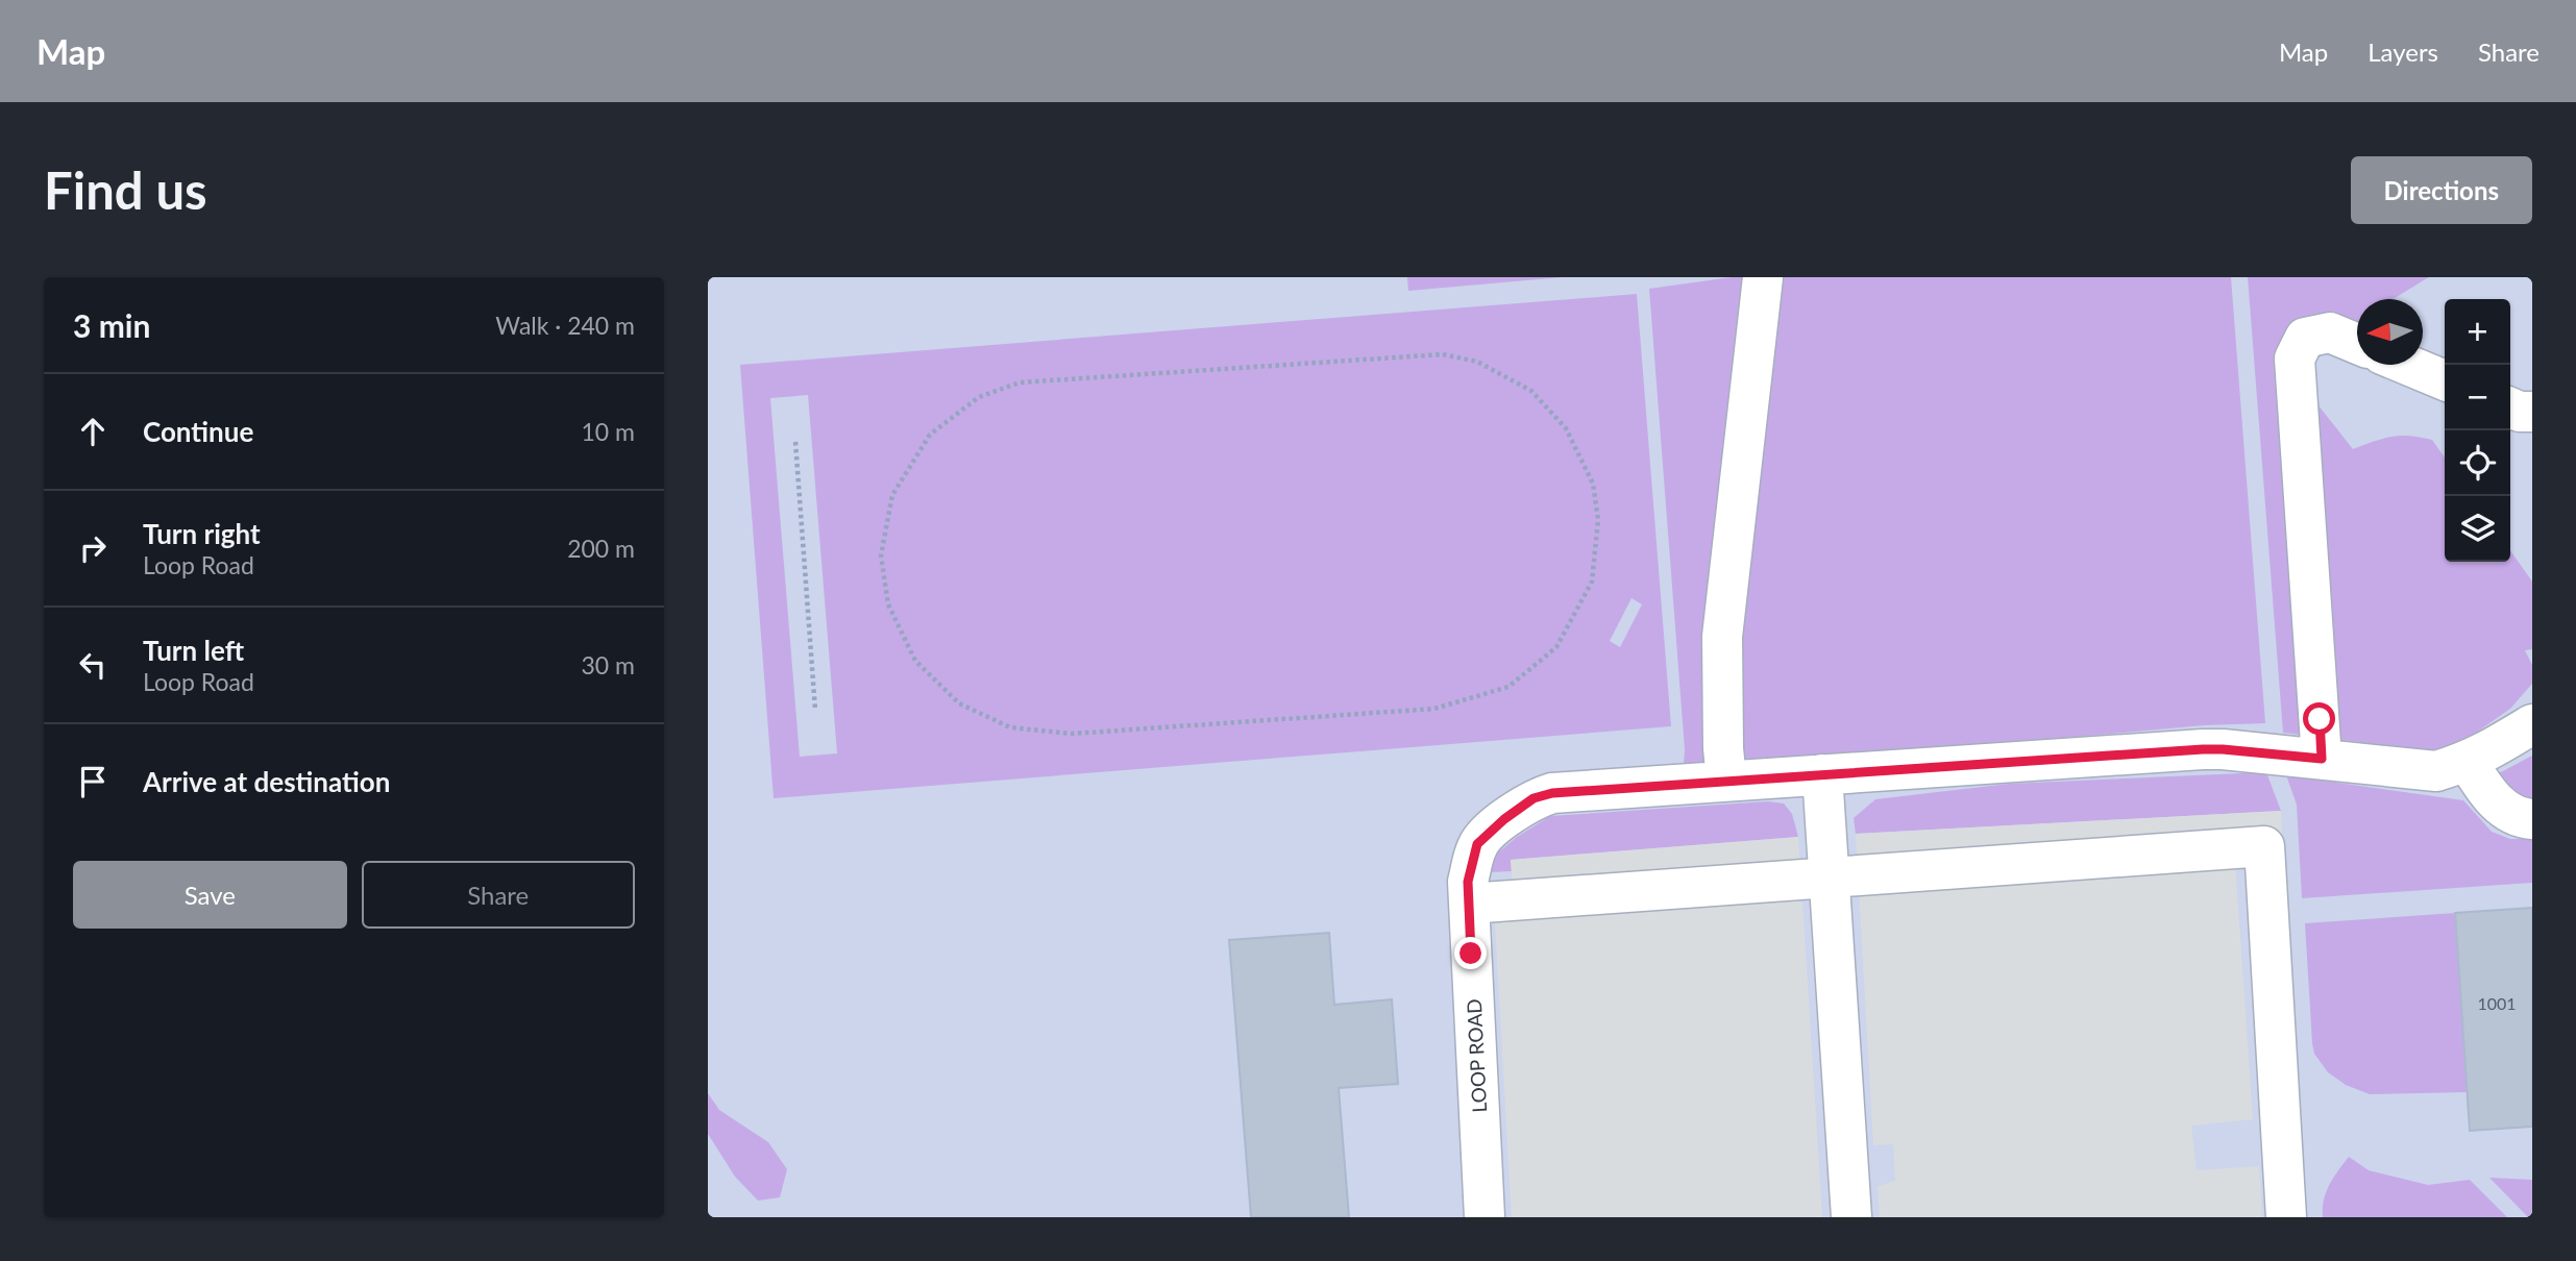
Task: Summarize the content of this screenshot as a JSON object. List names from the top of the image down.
{
  "streets": {
    "lane": ["LOOP ROAD"]
  },
  "house_numbers": ["1001"],
  "north": "left",
  "page": {
    "header": "Map",
    "nav": ["Map", "Layers", "Share"],
    "buttons": [
      "Directions",
      ["Save", "Share"]
    ],
    "title": "Find us",
    "heading": ["3 min", "Walk · 240 m"],
    "map_buttons": ["+", "−"],
    "list": [
      ["Continue", "10 m"],
      ["Turn right", "Loop Road", "200 m"],
      ["Turn left", "Loop Road", "30 m"],
      "Arrive at destination"
    ]
  }
}
